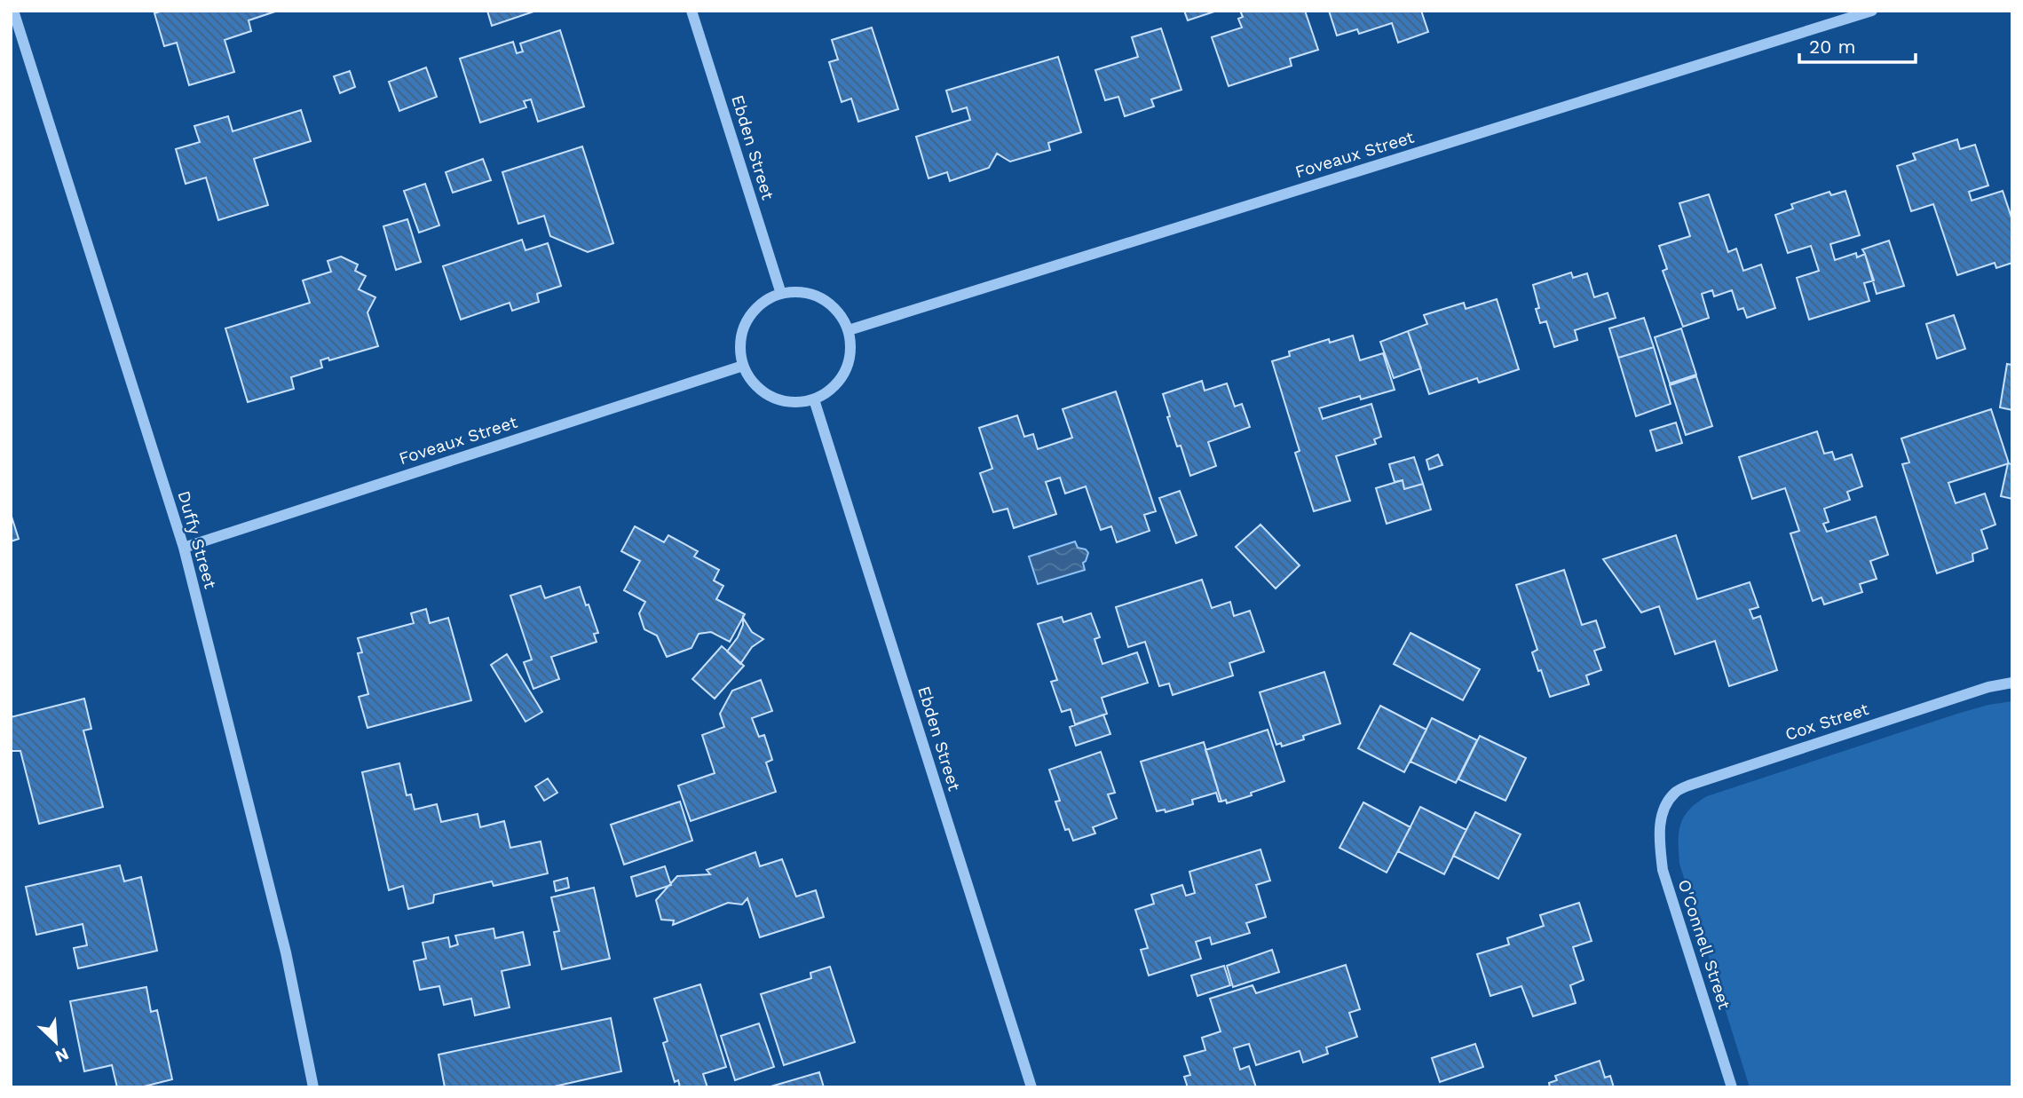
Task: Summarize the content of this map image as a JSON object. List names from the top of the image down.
{
  "streets": {
    "street": [
      "Ebden Street",
      "Foveaux Street",
      "Duffy Street",
      "Cox Street",
      "O'Connell Street"
    ]
  },
  "crossings": [
    ["Ebden Street", "Foveaux Street"],
    ["Foveaux Street", "Duffy Street"],
    ["Cox Street", "O'Connell Street"]
  ],
  "scale_bar": "20 m",
  "north": "bottom right"
}
